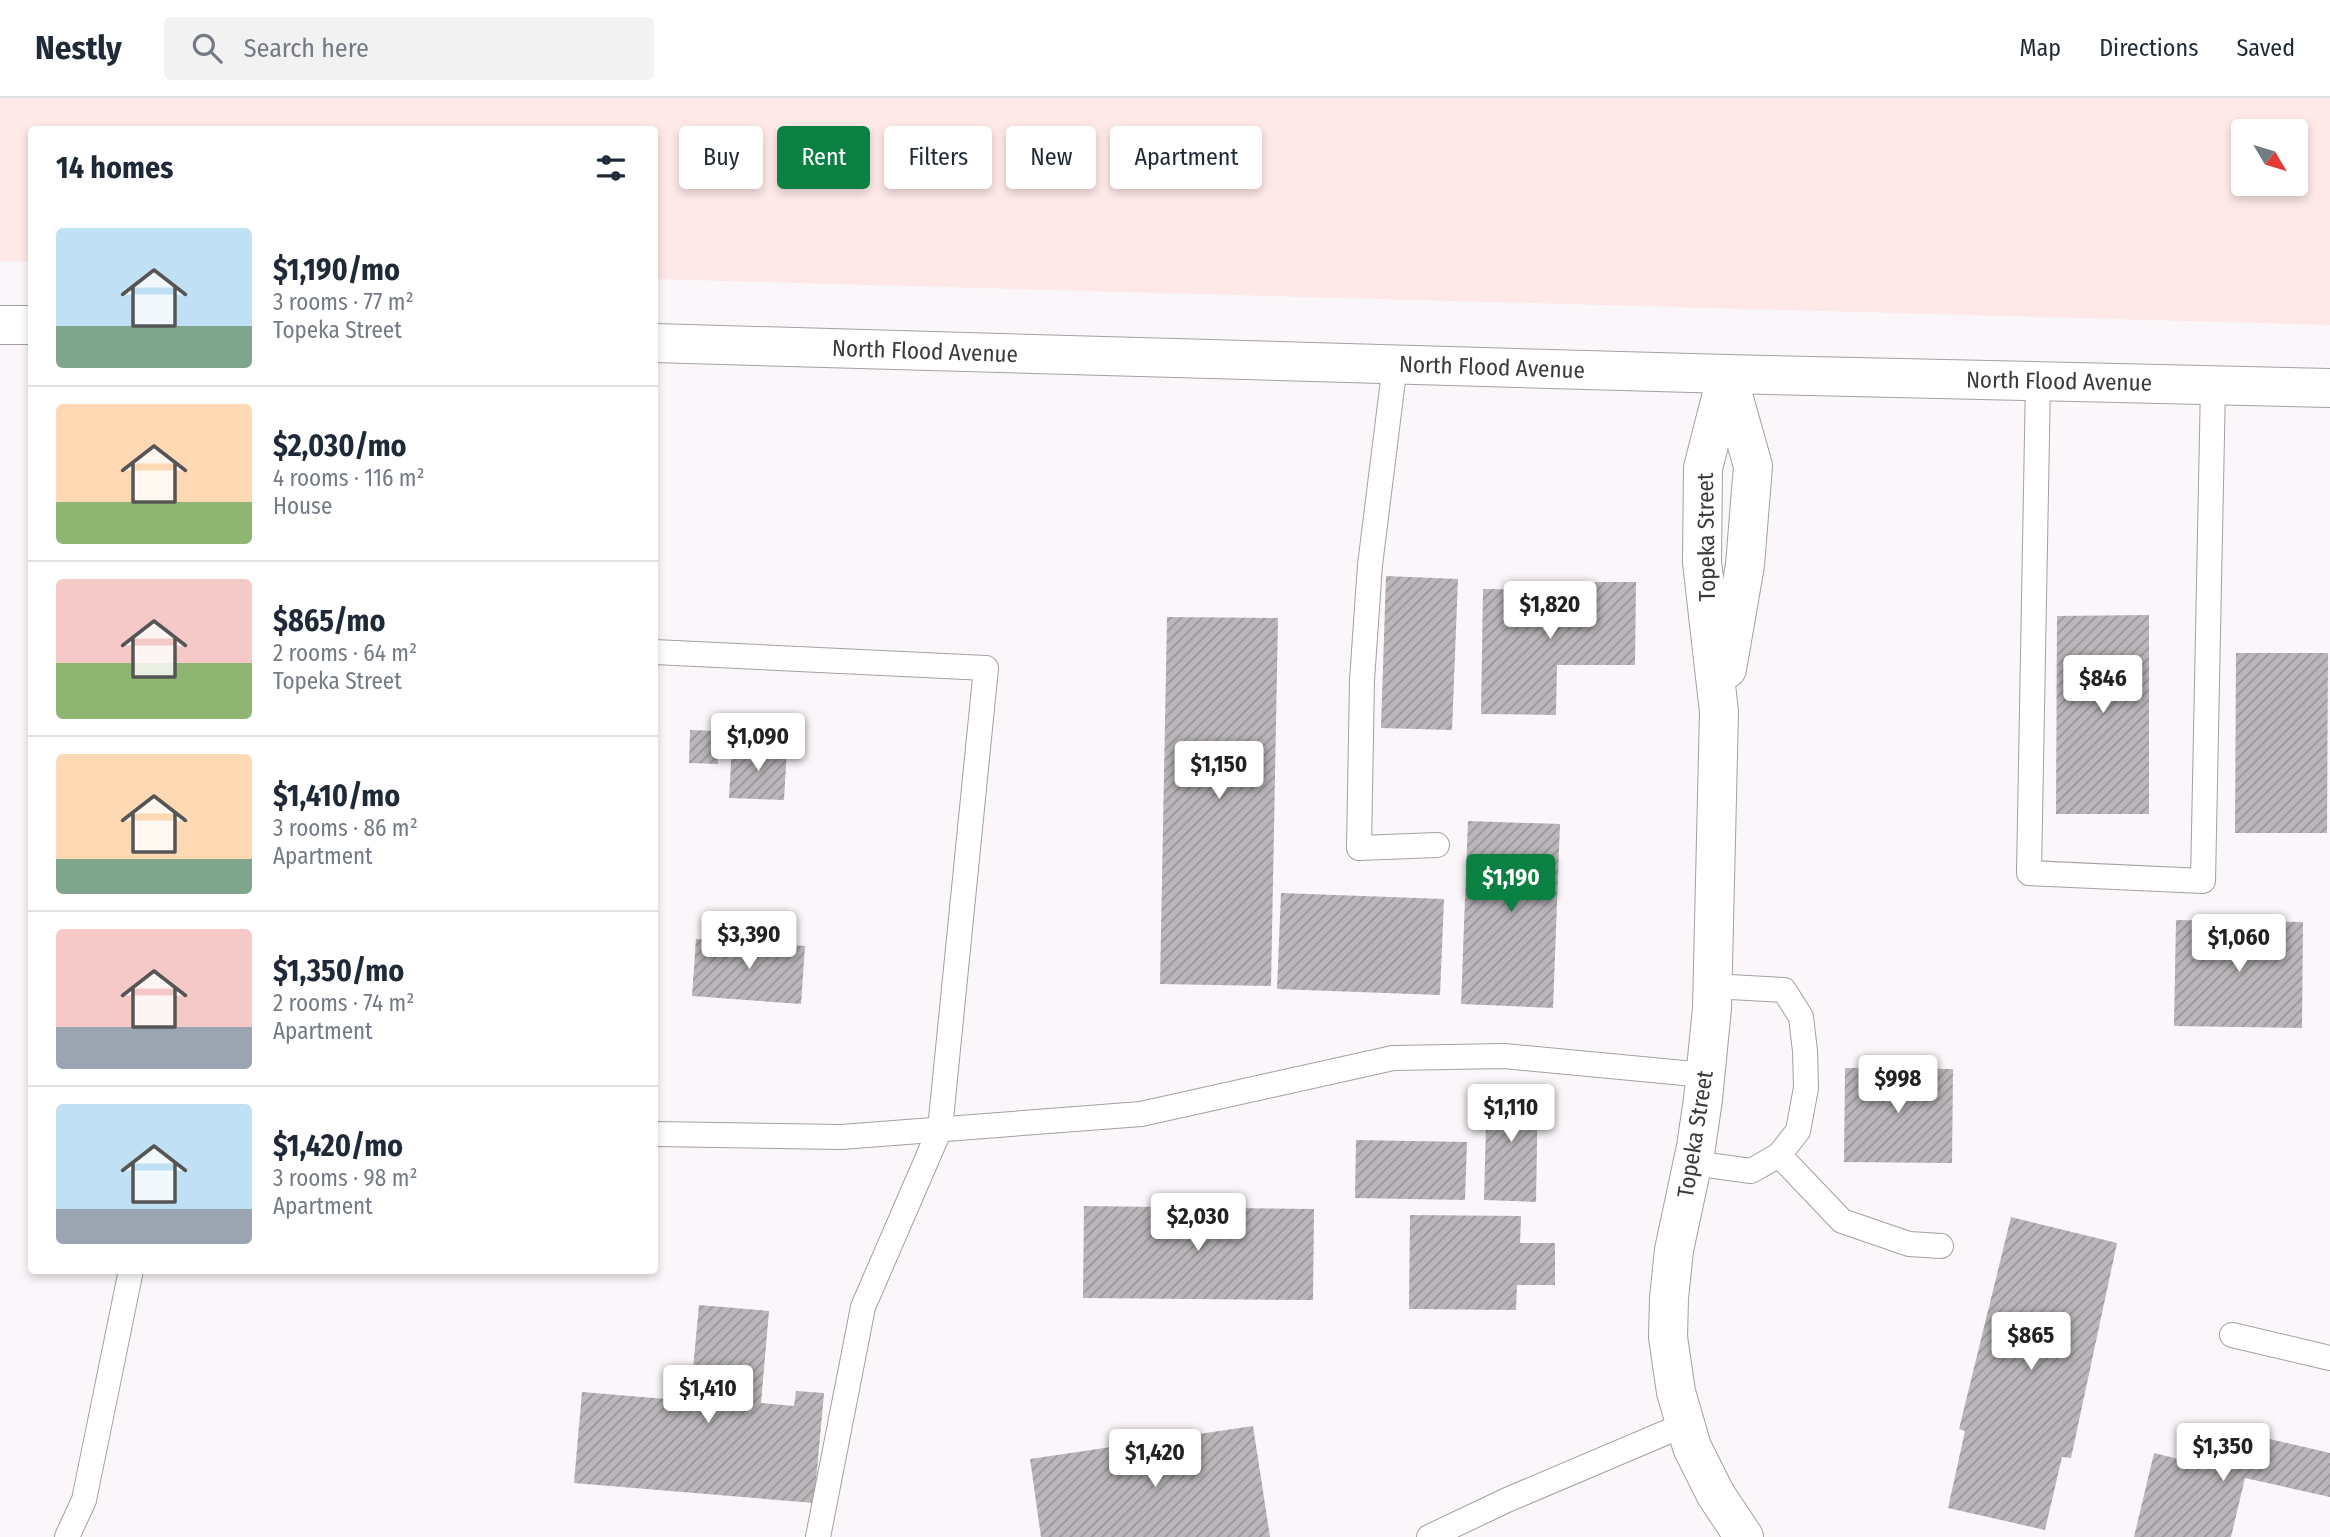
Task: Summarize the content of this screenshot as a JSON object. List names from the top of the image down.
{
  "streets": {
    "main road": ["North Flood Avenue", "Topeka Street"]
  },
  "crossings": [
    ["North Flood Avenue", "Topeka Street"]
  ],
  "north": "bottom right",
  "page": {
    "header": "Nestly",
    "search": "Search here",
    "nav": ["Map", "Directions", "Saved"],
    "chip": [
      "Buy",
      "Rent",
      "Filters",
      "New",
      "Apartment"
    ],
    "heading": "14 homes",
    "list": [
      {
        "name": "$1,190/mo",
        "note": "3 rooms · 77 m² · Topeka Street"
      },
      {
        "name": "$2,030/mo",
        "note": "4 rooms · 116 m² · House"
      },
      {
        "name": "$865/mo",
        "note": "2 rooms · 64 m² · Topeka Street"
      },
      {
        "name": "$1,410/mo",
        "note": "3 rooms · 86 m² · Apartment"
      },
      {
        "name": "$1,350/mo",
        "note": "2 rooms · 74 m² · Apartment"
      },
      {
        "name": "$1,420/mo",
        "note": "3 rooms · 98 m² · Apartment"
      }
    ],
    "price": [
      "$1,820",
      "$846",
      "$1,090",
      "$1,150",
      "$1,190",
      "$3,390",
      "$1,060",
      "$998",
      "$1,110",
      "$2,030",
      "$865",
      "$1,410",
      "$1,350",
      "$1,420"
    ]
  }
}
